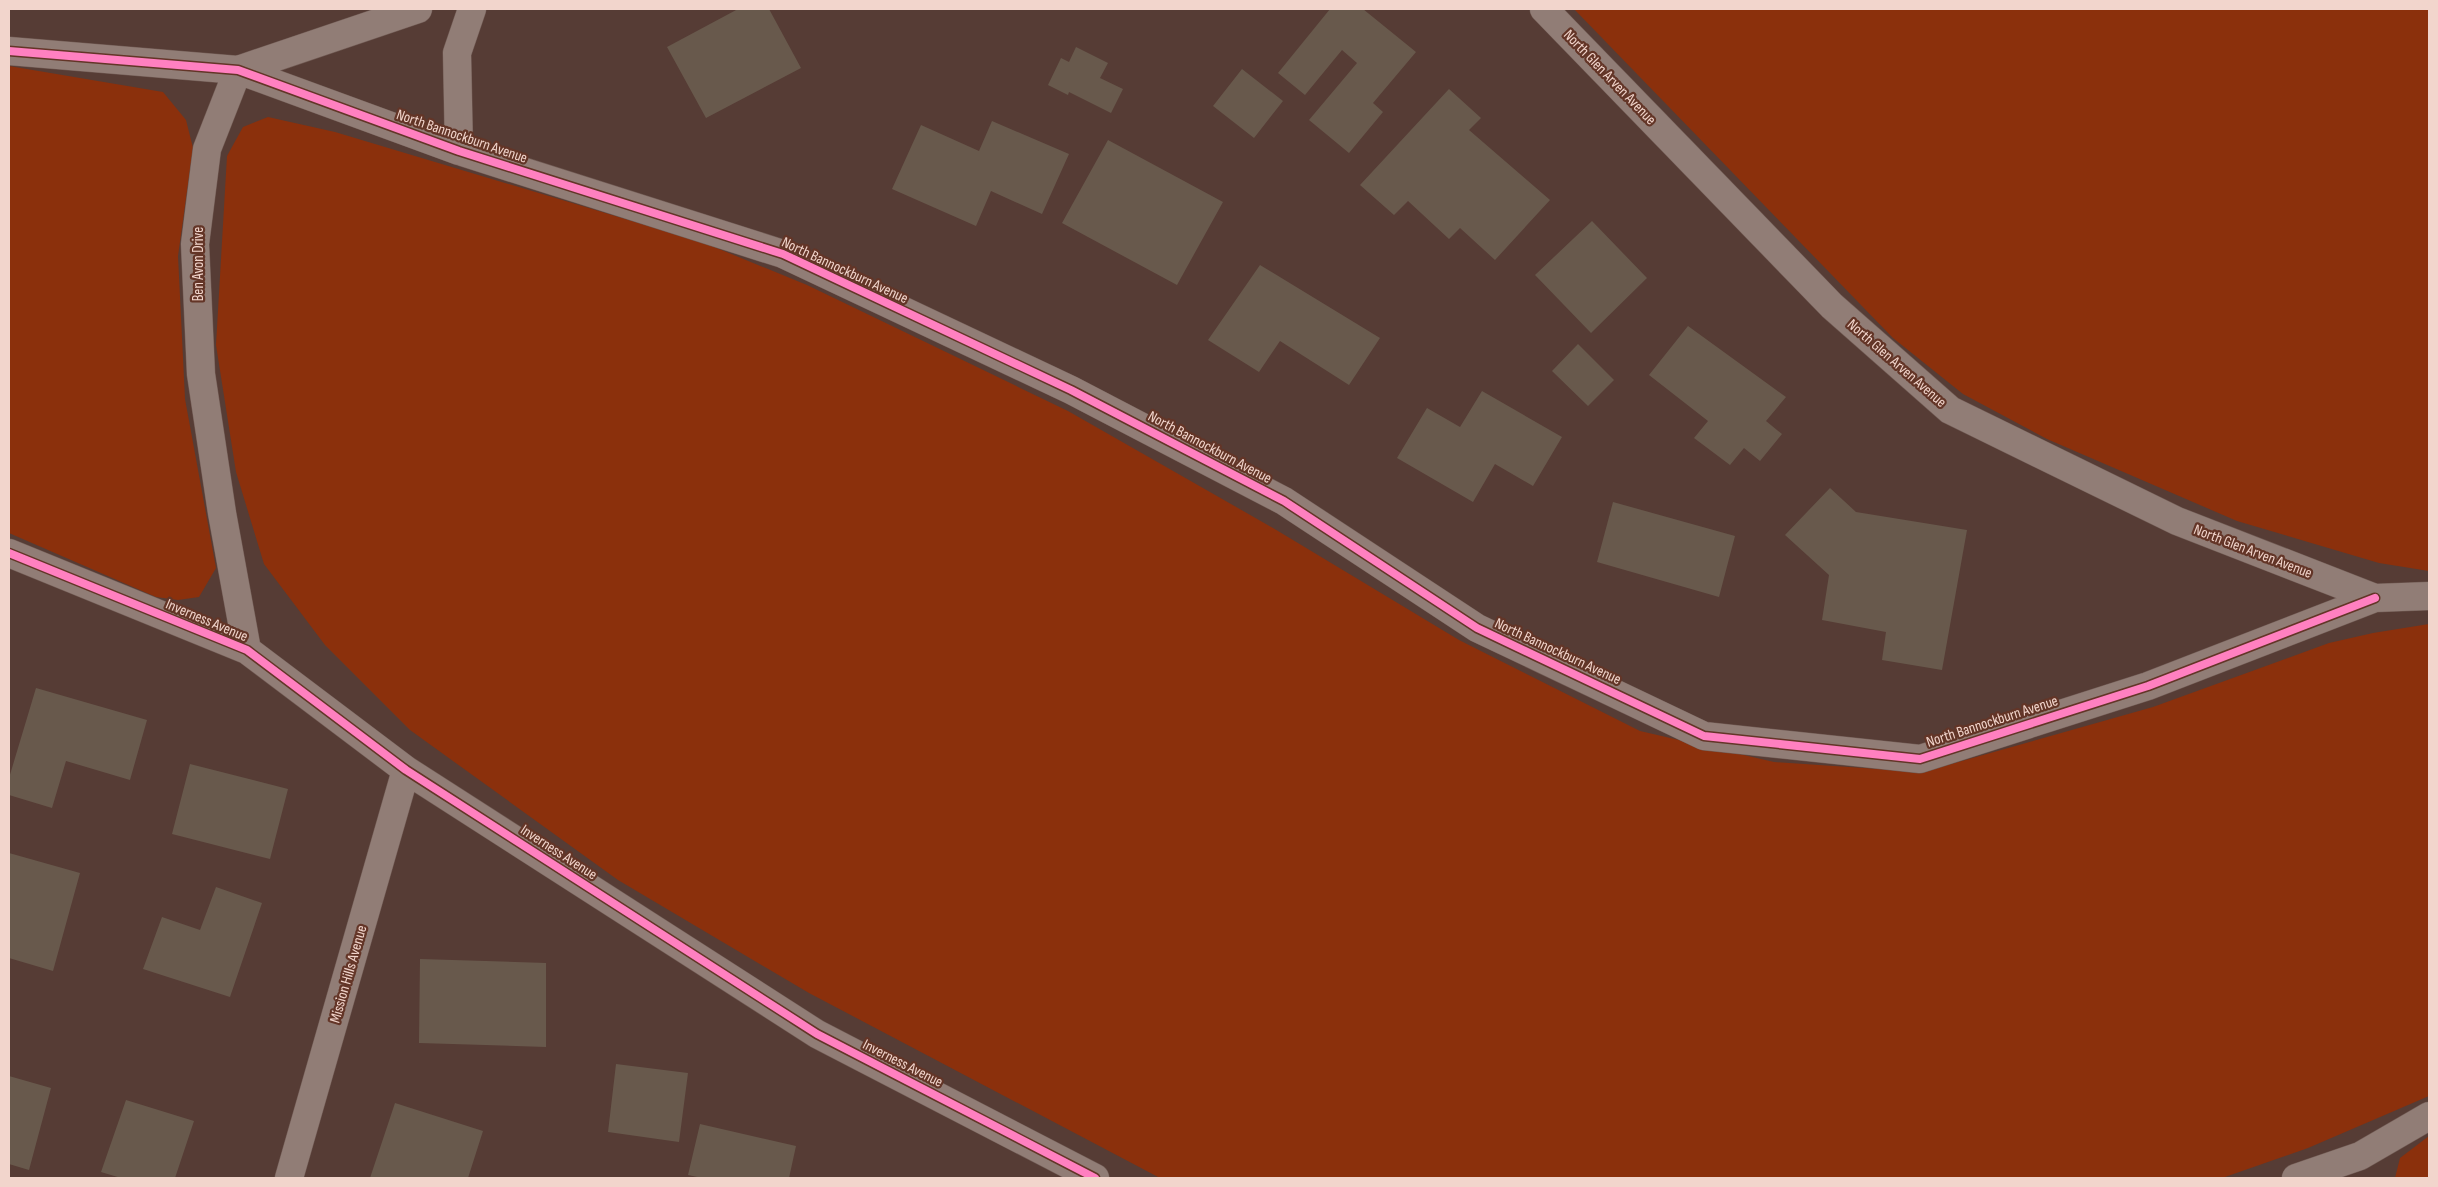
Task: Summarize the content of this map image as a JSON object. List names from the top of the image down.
{
  "streets": {
    "street": [
      "North Glen Arven Avenue",
      "North Bannockburn Avenue",
      "Ben Avon Drive",
      "Inverness Avenue",
      "Mission Hills Avenue"
    ]
  },
  "crossings": [
    ["North Glen Arven Avenue", "North Bannockburn Avenue"],
    ["North Bannockburn Avenue", "Ben Avon Drive"],
    ["Ben Avon Drive", "Inverness Avenue"],
    ["Inverness Avenue", "Mission Hills Avenue"]
  ]
}
